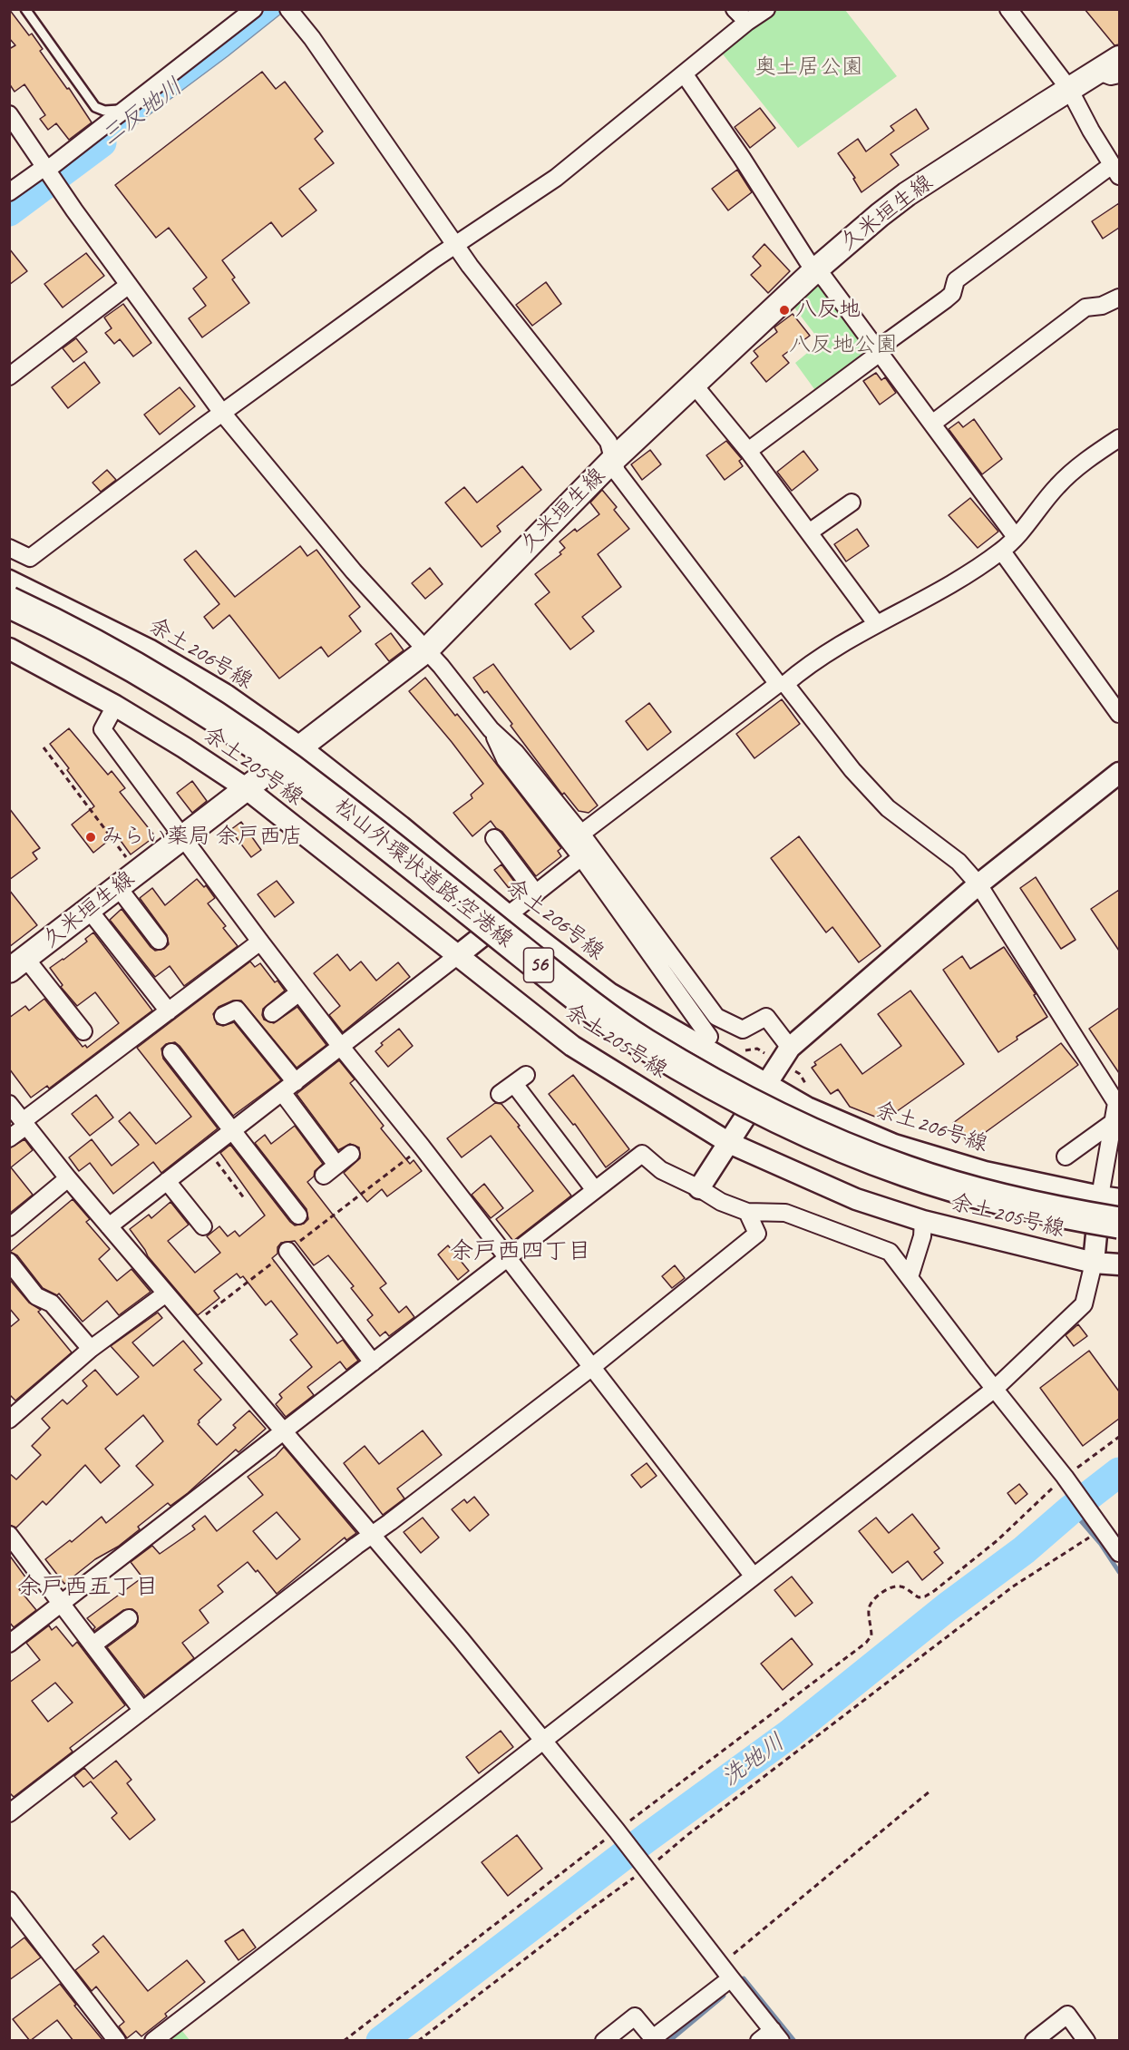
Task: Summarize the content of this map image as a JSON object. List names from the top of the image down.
{
  "streets": {
    "highway": ["松山外環状道路;空港線", "56"],
    "main road": ["久米垣生線"],
    "street": ["余土206号線", "余土205号線"]
  },
  "crossings": [
    ["久米垣生線", "余土206号線"],
    ["久米垣生線", "余土205号線"]
  ],
  "districts": ["余戸西四丁目", "余戸西五丁目"],
  "water": ["三反地川", "洗地川"],
  "parks": ["奥土居公園", "八反地公園"],
  "places": ["八反地", "みらい薬局 余戸西店"]
}
